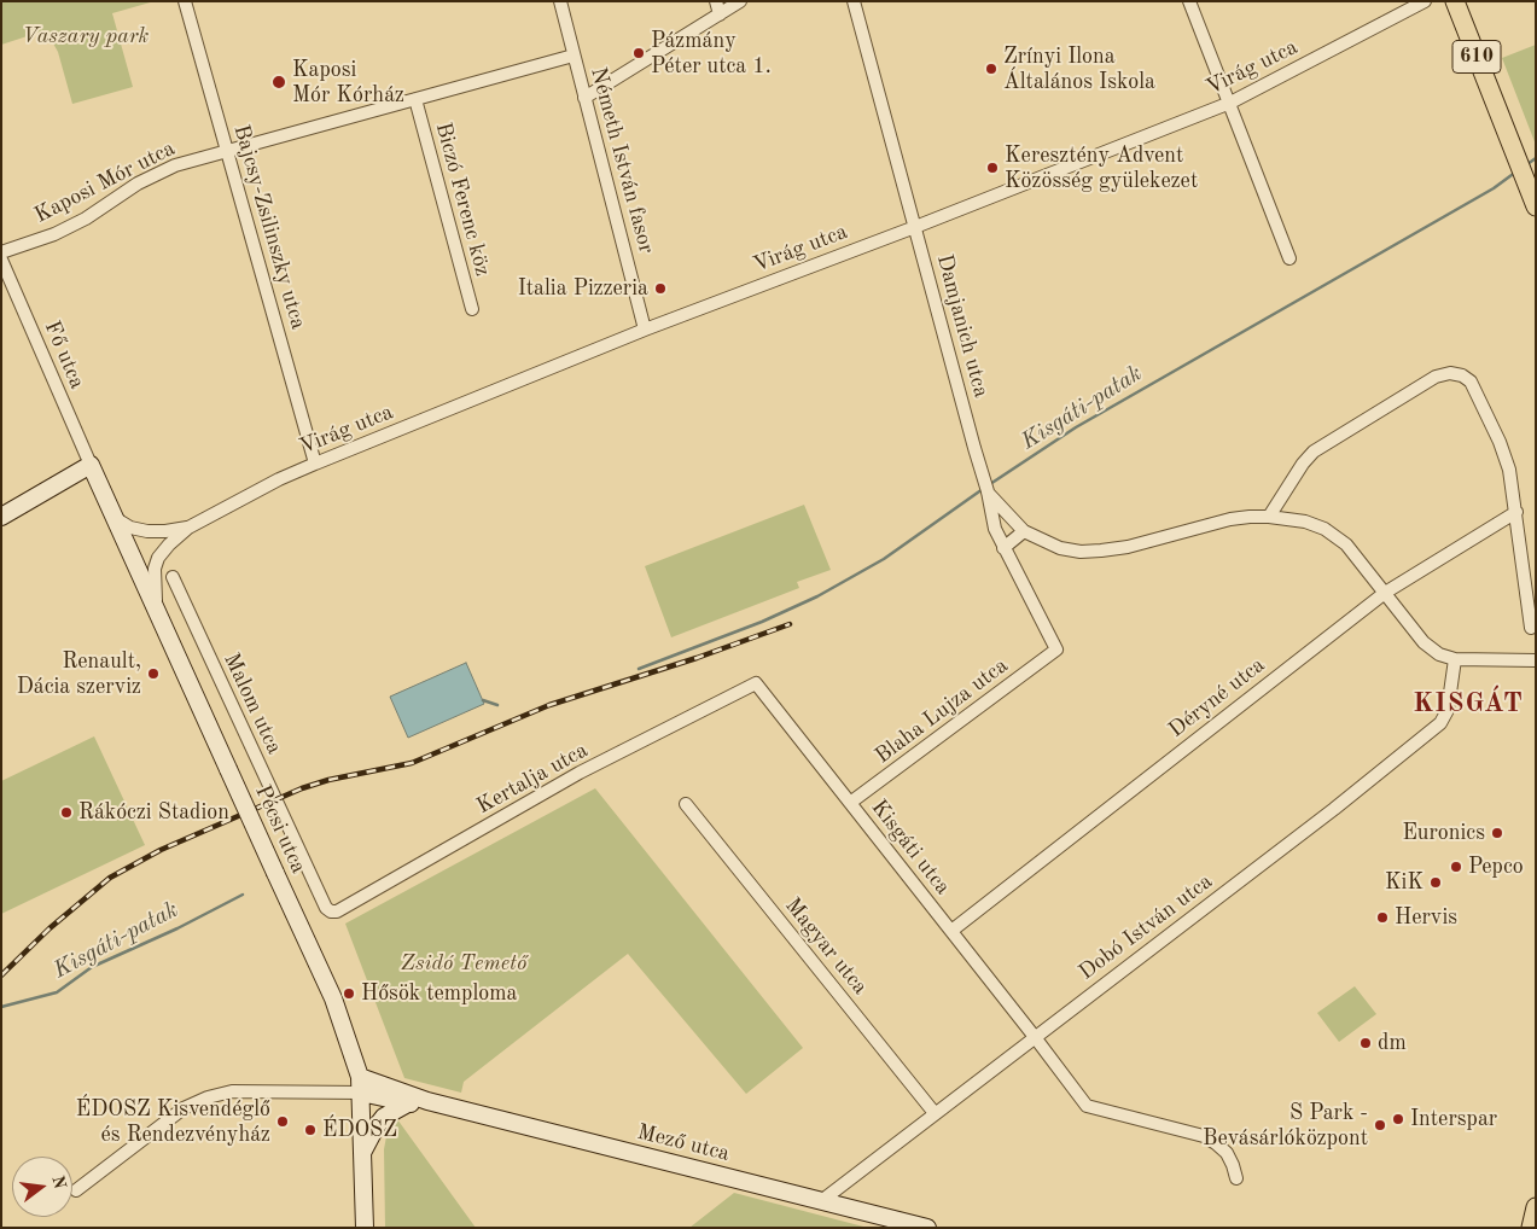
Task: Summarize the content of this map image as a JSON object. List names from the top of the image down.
{
  "streets": {
    "main road": ["610"],
    "street": [
      "Virág utca",
      "Németh István fasor",
      "Kaposi Mór utca",
      "Biczó Ferenc köz",
      "Bajcsy-Zsilinszky utca",
      "Damjanich utca",
      "Fő utca",
      "Déryné utca",
      "Malom utca",
      "Blaha Lujza utca",
      "Kertalja utca",
      "Pécsi utca",
      "Kisgáti utca",
      "Dobó István utca",
      "Magyar utca",
      "Mező utca"
    ]
  },
  "crossings": [
    ["Virág utca", "Németh István fasor"],
    ["Virág utca", "Bajcsy-Zsilinszky utca"],
    ["Virág utca", "Damjanich utca"],
    ["Virág utca", "Pécsi utca"],
    ["Németh István fasor", "Kaposi Mór utca"],
    ["Kaposi Mór utca", "Biczó Ferenc köz"],
    ["Kaposi Mór utca", "Bajcsy-Zsilinszky utca"],
    ["Damjanich utca", "Blaha Lujza utca"],
    ["Fő utca", "Pécsi utca"],
    ["Déryné utca", "Kisgáti utca"],
    ["Malom utca", "Kertalja utca"],
    ["Blaha Lujza utca", "Kisgáti utca"],
    ["Kertalja utca", "Kisgáti utca"],
    ["Pécsi utca", "Mező utca"],
    ["Kisgáti utca", "Dobó István utca"],
    ["Dobó István utca", "Magyar utca"],
    ["Dobó István utca", "Mező utca"]
  ],
  "districts": ["KISGÁT"],
  "water": ["Kisgáti-patak"],
  "parks": ["Vaszary park", "Zsidó Temető"],
  "places": [
    "Pázmány Péter utca 1.",
    "Zrínyi Ilona Általános Iskola",
    "Kaposi Mór Kórház",
    "Keresztény Advent Közösség gyülekezet",
    "Italia Pizzeria",
    "Renault, Dácia szerviz",
    "Rákóczi Stadion",
    "Euronics",
    "Pepco",
    "KiK",
    "Hervis",
    "Hősök temploma",
    "dm",
    "Interspar",
    "ÉDOSZ Kisvendéglő és Rendezvényház",
    "S Park - Bevásárlóközpont",
    "ÉDOSZ"
  ],
  "north": "right"
}
